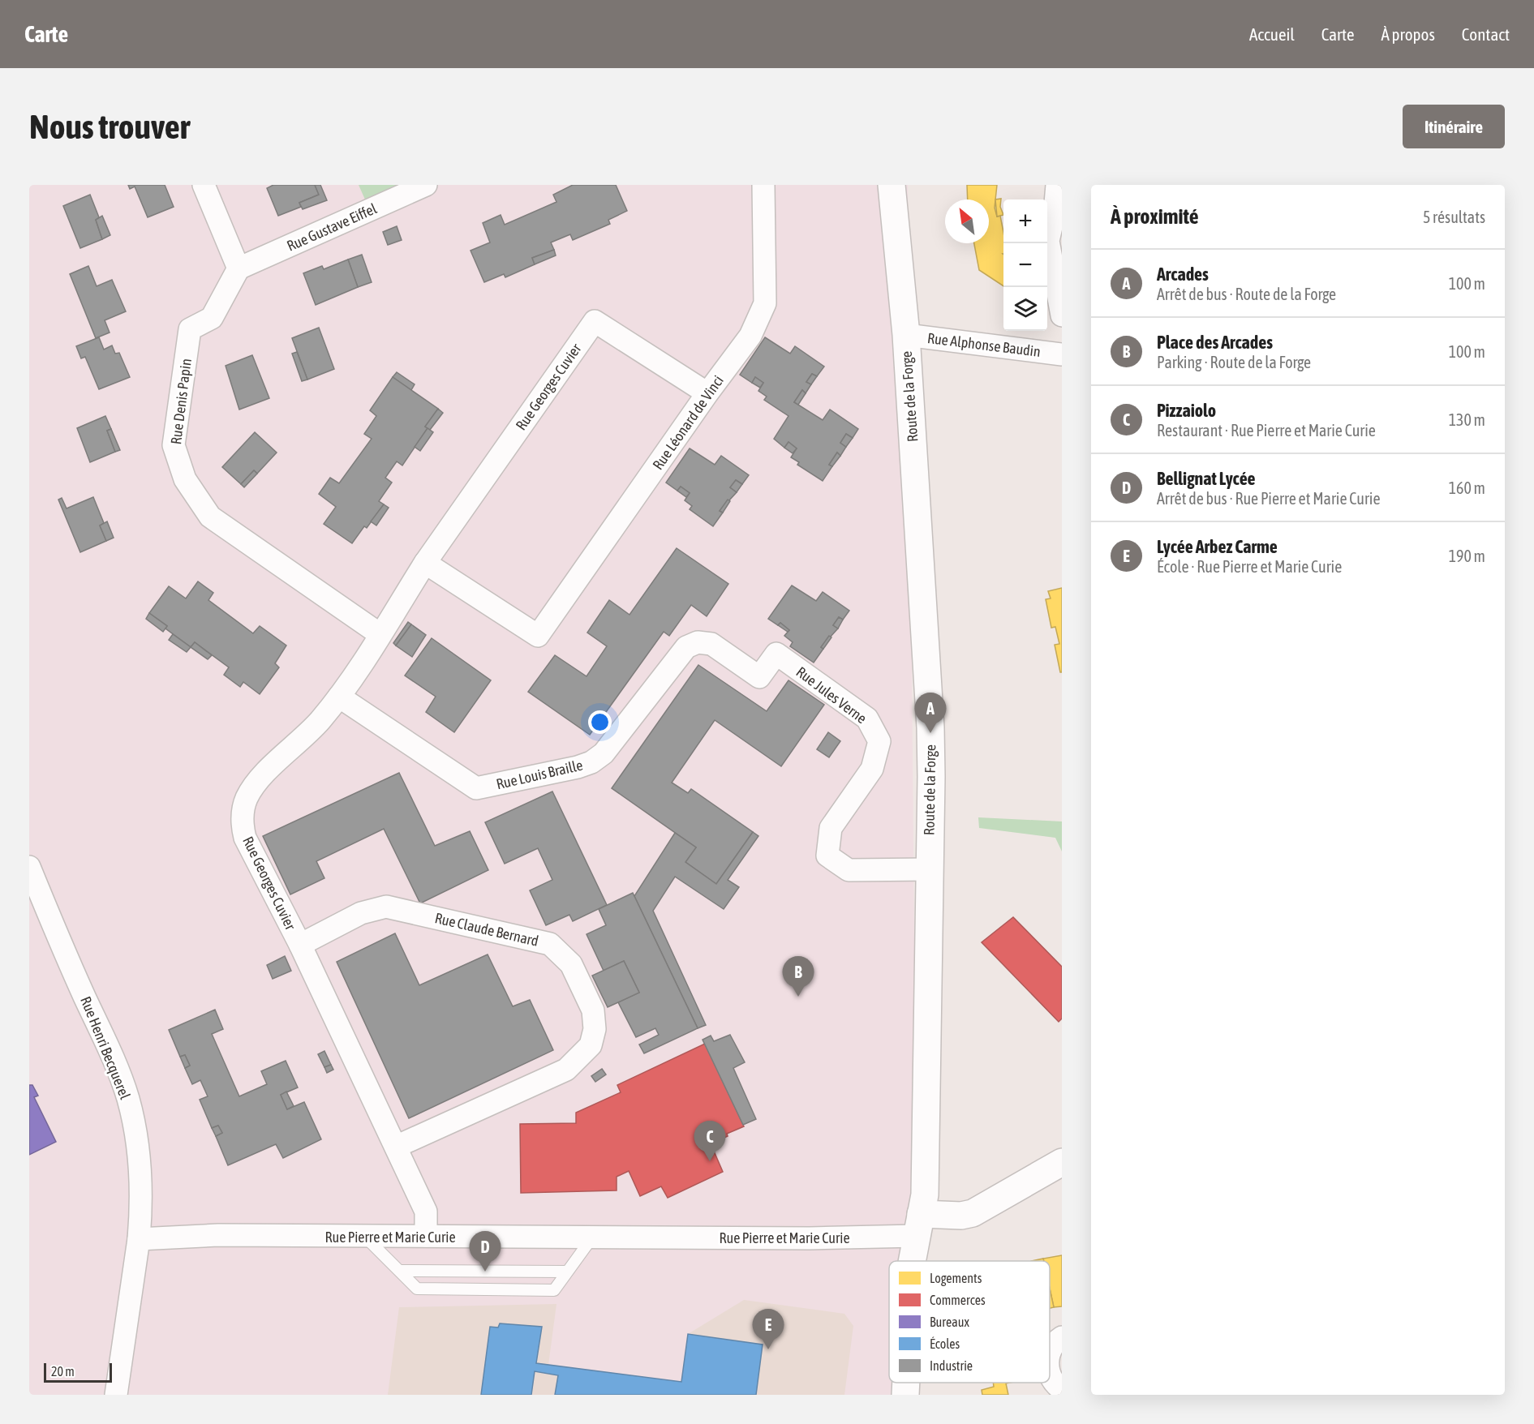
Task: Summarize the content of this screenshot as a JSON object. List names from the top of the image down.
{
  "streets": {
    "main road": ["Route de la Forge"],
    "street": [
      "Rue Gustave Eiffel",
      "Rue Alphonse Baudin",
      "Rue Georges Cuvier",
      "Rue Denis Papin",
      "Rue Léonard de Vinci",
      "Rue Jules Verne",
      "Rue Louis Braille",
      "Rue Claude Bernard",
      "Rue Henri Becquerel",
      "Rue Pierre et Marie Curie"
    ]
  },
  "crossings": [
    ["Rue Gustave Eiffel", "Rue Denis Papin"],
    ["Rue Alphonse Baudin", "Route de la Forge"],
    ["Rue Georges Cuvier", "Rue Denis Papin"],
    ["Rue Georges Cuvier", "Rue Léonard de Vinci"],
    ["Rue Georges Cuvier", "Rue Louis Braille"],
    ["Rue Georges Cuvier", "Rue Claude Bernard"],
    ["Rue Georges Cuvier", "Rue Pierre et Marie Curie"],
    ["Route de la Forge", "Rue Jules Verne"],
    ["Route de la Forge", "Rue Pierre et Marie Curie"],
    ["Rue Jules Verne", "Rue Louis Braille"],
    ["Rue Henri Becquerel", "Rue Pierre et Marie Curie"]
  ],
  "legend": [
    "Logements",
    "Commerces",
    "Bureaux",
    "Écoles",
    "Industrie"
  ],
  "scale_bar": "20 m",
  "north": "top left",
  "page": {
    "header": "Carte",
    "nav": [
      "Accueil",
      "Carte",
      "À propos",
      "Contact"
    ],
    "buttons": "Itinéraire",
    "title": "Nous trouver",
    "heading": ["À proximité", "5 résultats"],
    "map_buttons": ["+", "−"],
    "list": [
      {
        "mark": "A",
        "name": "Arcades",
        "note": "Arrêt de bus · Route de la Forge",
        "value": "100 m"
      },
      {
        "mark": "B",
        "name": "Place des Arcades",
        "note": "Parking · Route de la Forge",
        "value": "100 m"
      },
      {
        "mark": "C",
        "name": "Pizzaiolo",
        "note": "Restaurant · Rue Pierre et Marie Curie",
        "value": "130 m"
      },
      {
        "mark": "D",
        "name": "Bellignat Lycée",
        "note": "Arrêt de bus · Rue Pierre et Marie Curie",
        "value": "160 m"
      },
      {
        "mark": "E",
        "name": "Lycée Arbez Carme",
        "note": "École · Rue Pierre et Marie Curie",
        "value": "190 m"
      }
    ],
    "pins": [
      "A",
      "B",
      "C",
      "D",
      "E"
    ],
    "scale": "20 m"
  }
}
